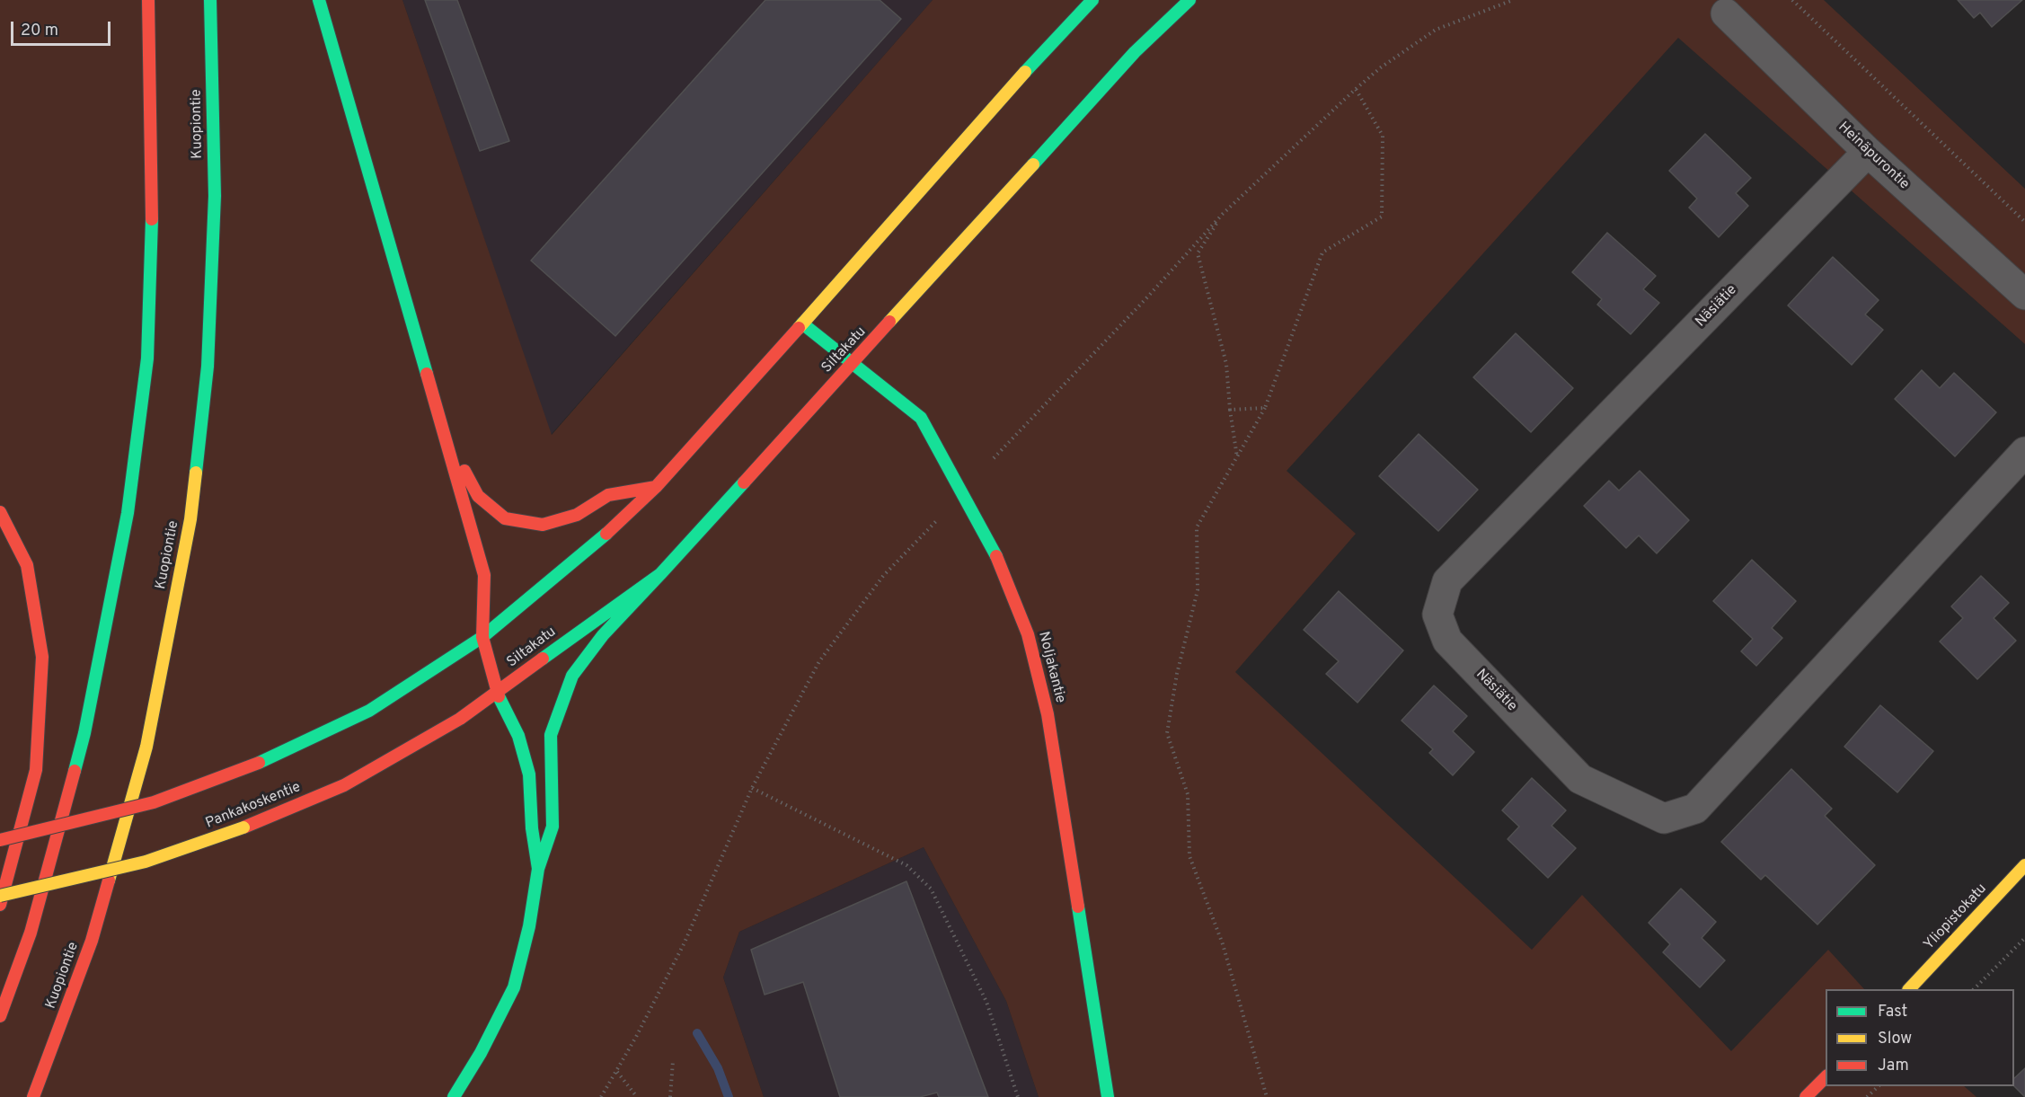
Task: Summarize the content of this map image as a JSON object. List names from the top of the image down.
{
  "streets": {
    "main road": [
      "Kuopiontie",
      "Siltakatu",
      "Noljakantie",
      "Pankakoskentie",
      "Yliopistokatu"
    ],
    "street": ["Heinäpurontie", "Näsiätie"]
  },
  "crossings": [
    ["Heinäpurontie", "Näsiätie"],
    ["Siltakatu", "Noljakantie"],
    ["Siltakatu", "Pankakoskentie"]
  ],
  "legend": ["Fast", "Slow", "Jam"],
  "scale_bar": "20 m"
}
